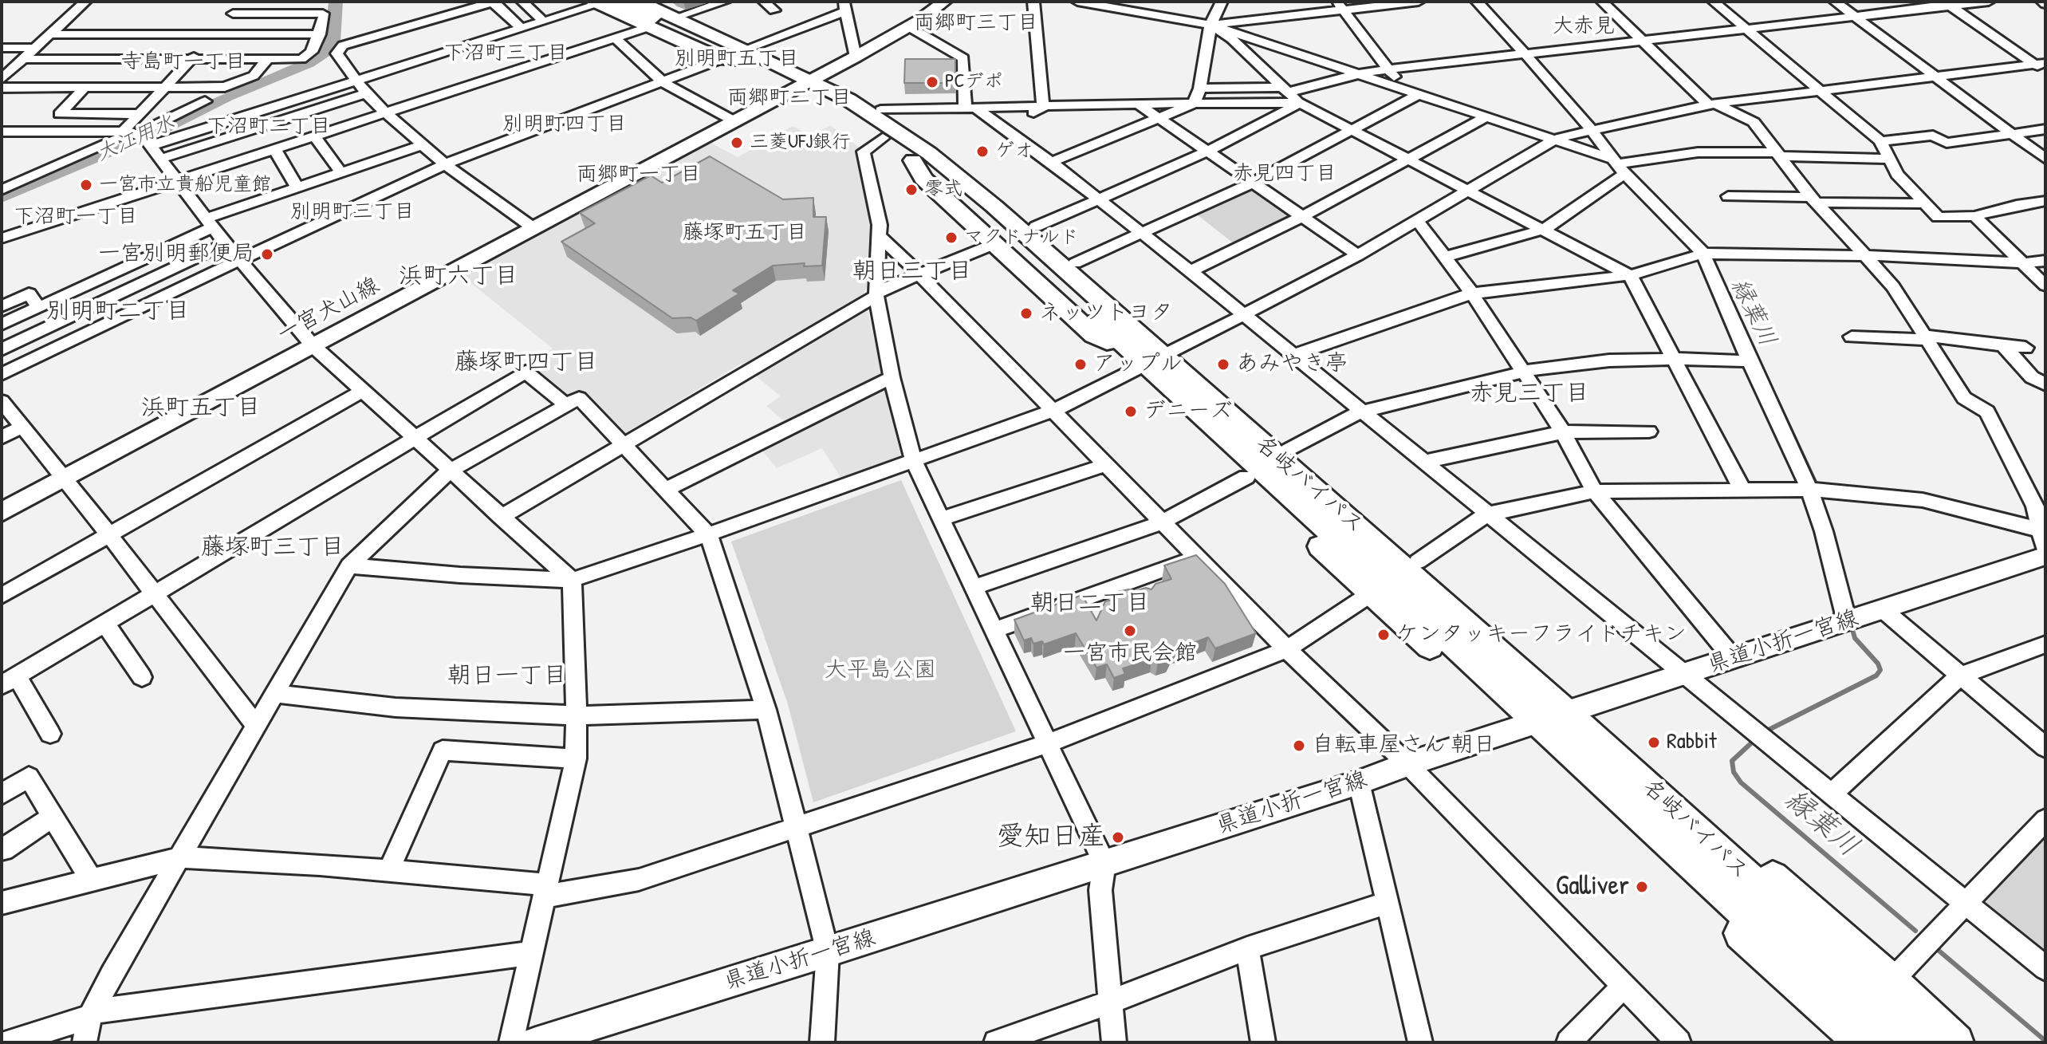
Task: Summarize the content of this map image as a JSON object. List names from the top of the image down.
{
  "streets": {
    "highway": ["名岐バイパス"],
    "main road": ["一宮犬山線", "県道小折一宮線"]
  },
  "crossings": [
    ["一宮犬山線", "名岐バイパス"],
    ["名岐バイパス", "県道小折一宮線"]
  ],
  "districts": [
    "両郷町三丁目",
    "大赤見",
    "下沼町三丁目",
    "別明町五丁目",
    "寺島町一丁目",
    "両郷町二丁目",
    "別明町四丁目",
    "下沼町二丁目",
    "赤見四丁目",
    "両郷町一丁目",
    "別明町三丁目",
    "下沼町一丁目",
    "藤塚町五丁目",
    "朝日三丁目",
    "浜町六丁目",
    "別明町二丁目",
    "藤塚町四丁目",
    "赤見三丁目",
    "浜町五丁目",
    "藤塚町三丁目",
    "朝日二丁目",
    "朝日一丁目"
  ],
  "water": ["大江用水", "縁葉川"],
  "parks": ["大平島公園"],
  "places": [
    "PCデポ",
    "三菱UFJ銀行",
    "ゲオ",
    "一宮市立貴船児童館",
    "零式",
    "マクドナルド",
    "一宮別明郵便局",
    "ネッツトヨタ",
    "アップル",
    "あみやき亭",
    "デニーズ",
    "一宮市民会館",
    "ケンタッキーフライドチキン",
    "Rabbit",
    "自転車屋さん 朝日",
    "愛知日産",
    "Galliver"
  ]
}
